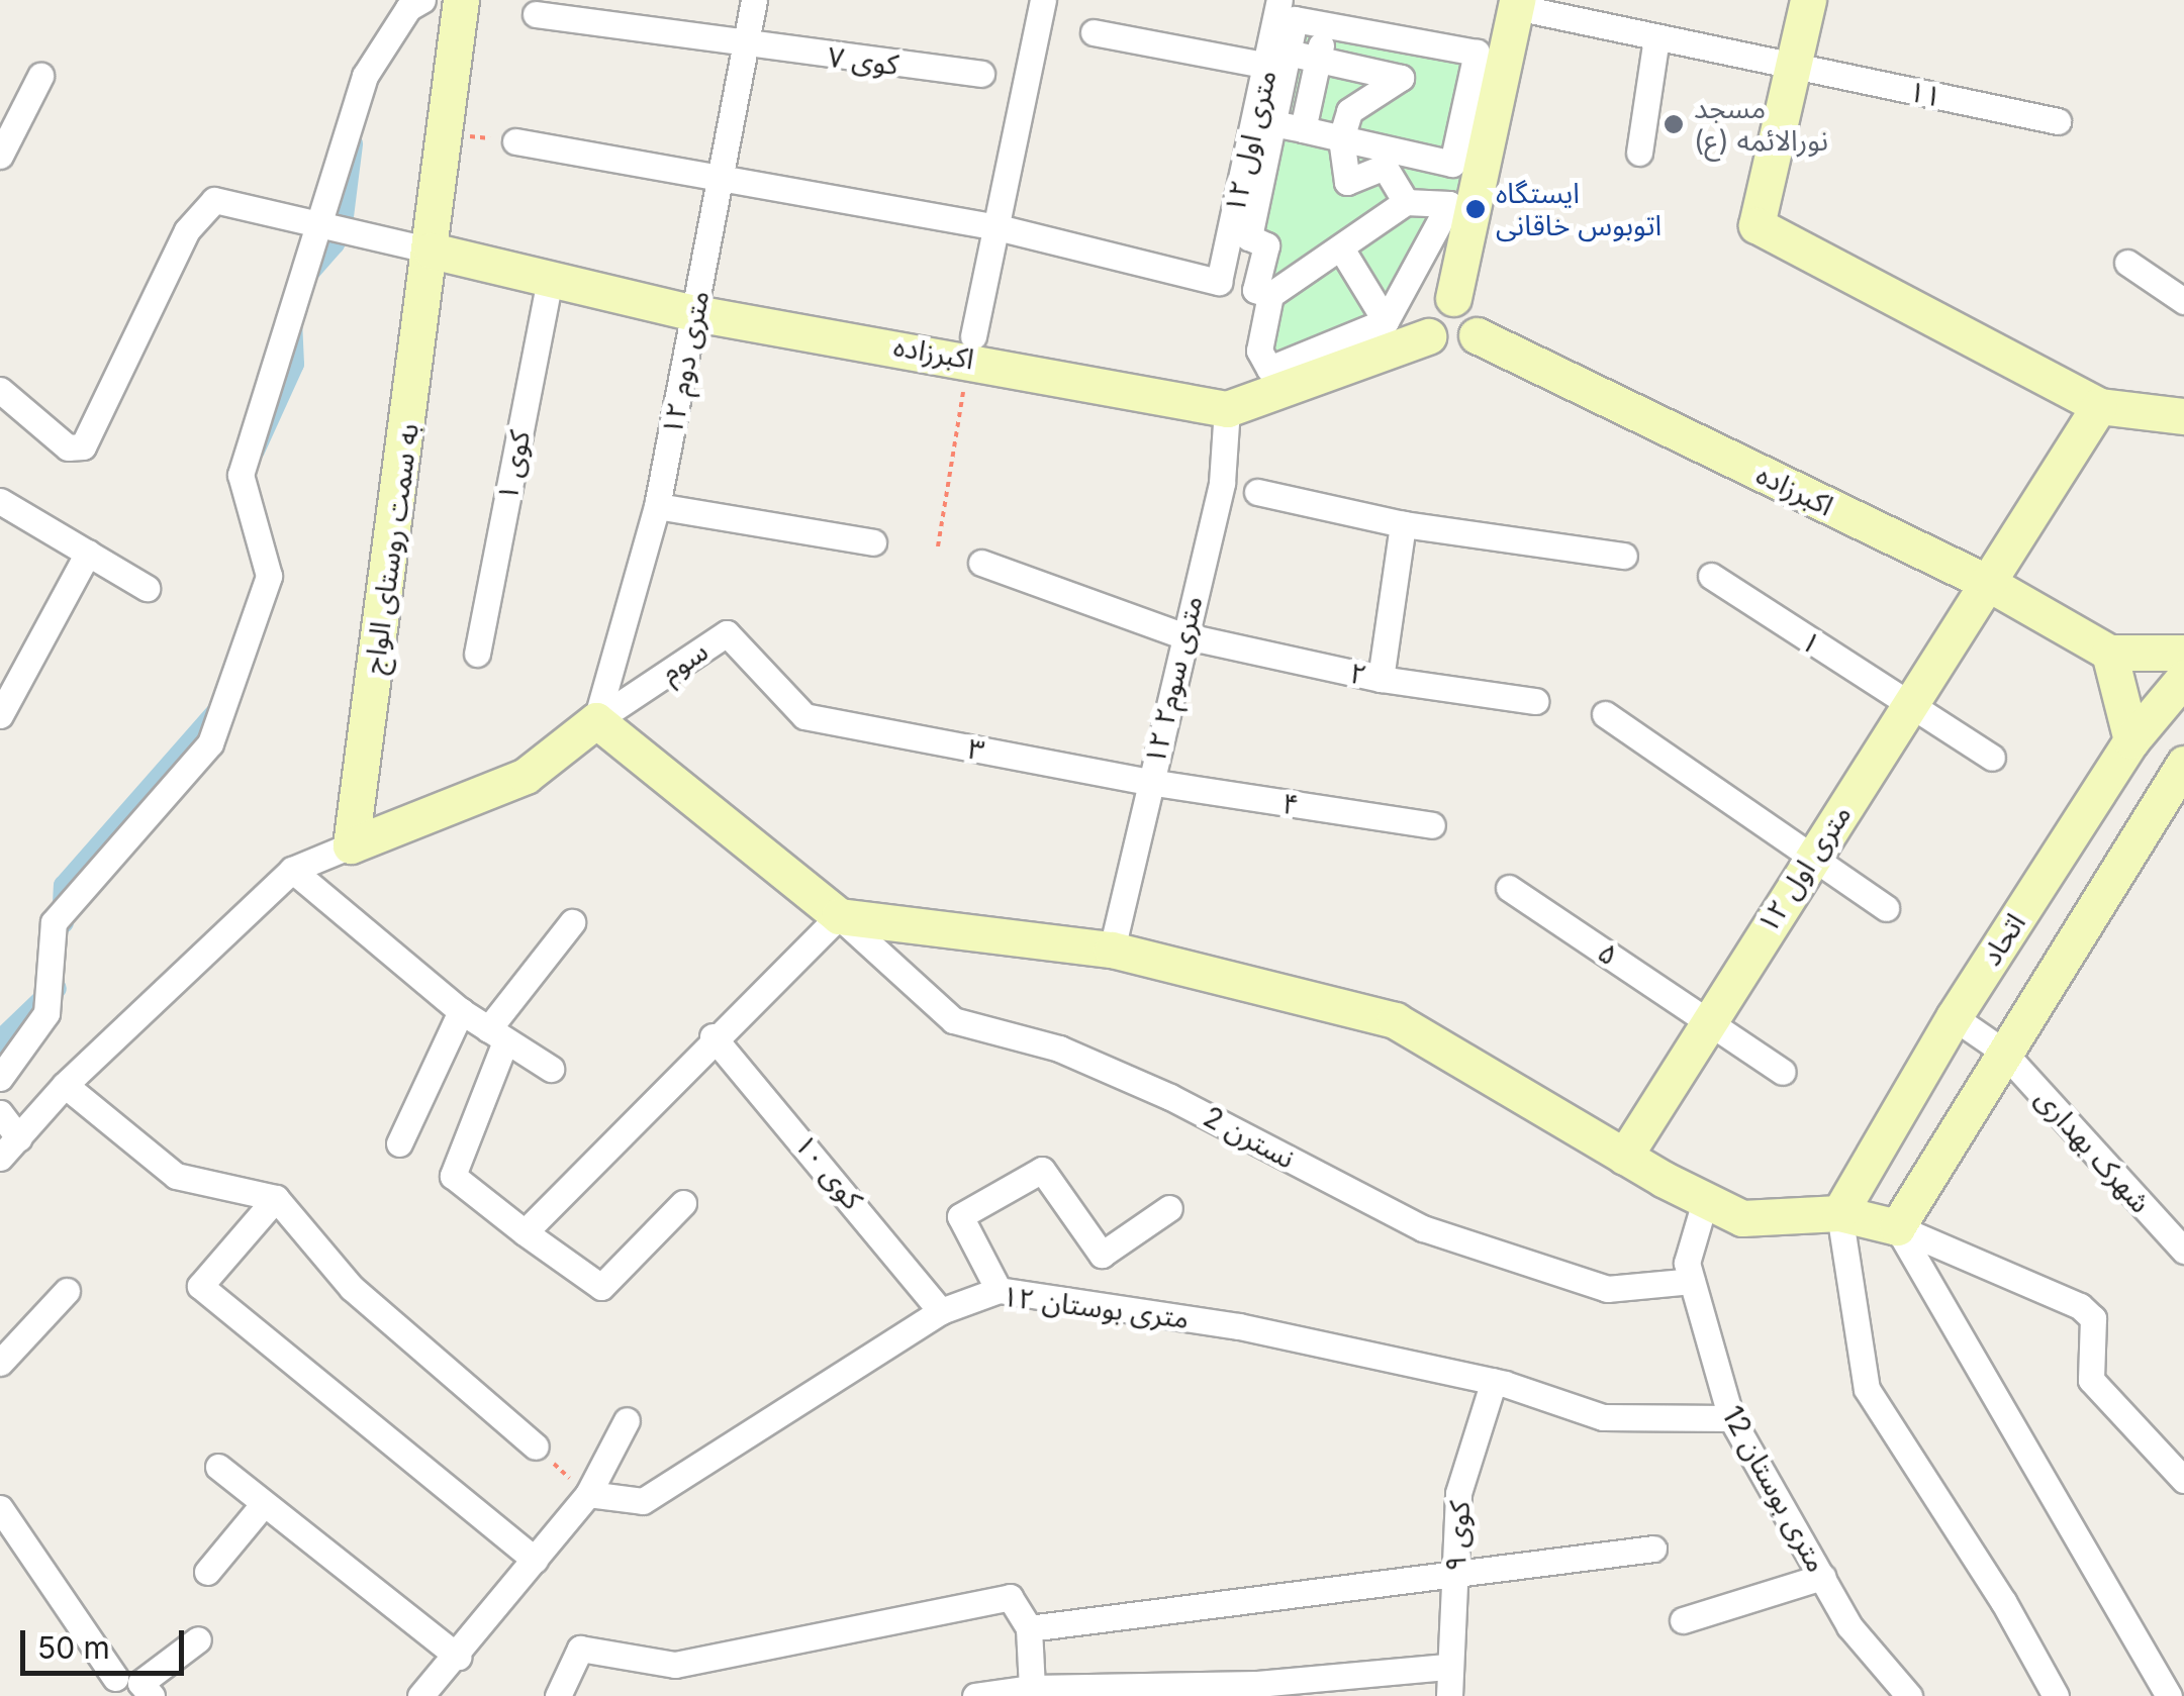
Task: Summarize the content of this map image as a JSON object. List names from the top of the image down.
{
  "streets": {
    "street": [
      "کوی ۷",
      "۱۱",
      "۱۲ متری اول",
      "اکبرزاده",
      "۱۲ متری دوم",
      "کوی ۱",
      "به سمت روستای الواج",
      "۱",
      "سوم",
      "۲",
      "۱۲ متری سوم۲",
      "۳",
      "۴",
      "اتحاد",
      "۵",
      "نسترن 2",
      "شهرک بهداری",
      "کوی ۱۰",
      "۱۲ متری بوستان",
      "12 متری بوستان",
      "کوی ۹"
    ]
  },
  "crossings": [
    ["کوی ۷", "۱۲ متری دوم"],
    ["۱۲ متری اول", "اکبرزاده"],
    ["۱۲ متری اول", "۱"],
    ["۱۲ متری اول", "۵"],
    ["اکبرزاده", "۱۲ متری دوم"],
    ["اکبرزاده", "کوی ۱"],
    ["اکبرزاده", "به سمت روستای الواج"],
    ["اکبرزاده", "۱۲ متری سوم۲"],
    ["۱۲ متری دوم", "سوم"],
    ["سوم", "۳"],
    ["۲", "۱۲ متری سوم۲"],
    ["۱۲ متری سوم۲", "۳"],
    ["۱۲ متری سوم۲", "۴"],
    ["۳", "۴"],
    ["اتحاد", "شهرک بهداری"],
    ["نسترن 2", "12 متری بوستان"],
    ["کوی ۱۰", "۱۲ متری بوستان"],
    ["۱۲ متری بوستان", "12 متری بوستان"],
    ["۱۲ متری بوستان", "کوی ۹"]
  ],
  "places": ["مسجد نورالائمه (ع)", "ایستگاه اتوبوس خاقانی"],
  "scale_bar": "50 m"
}
